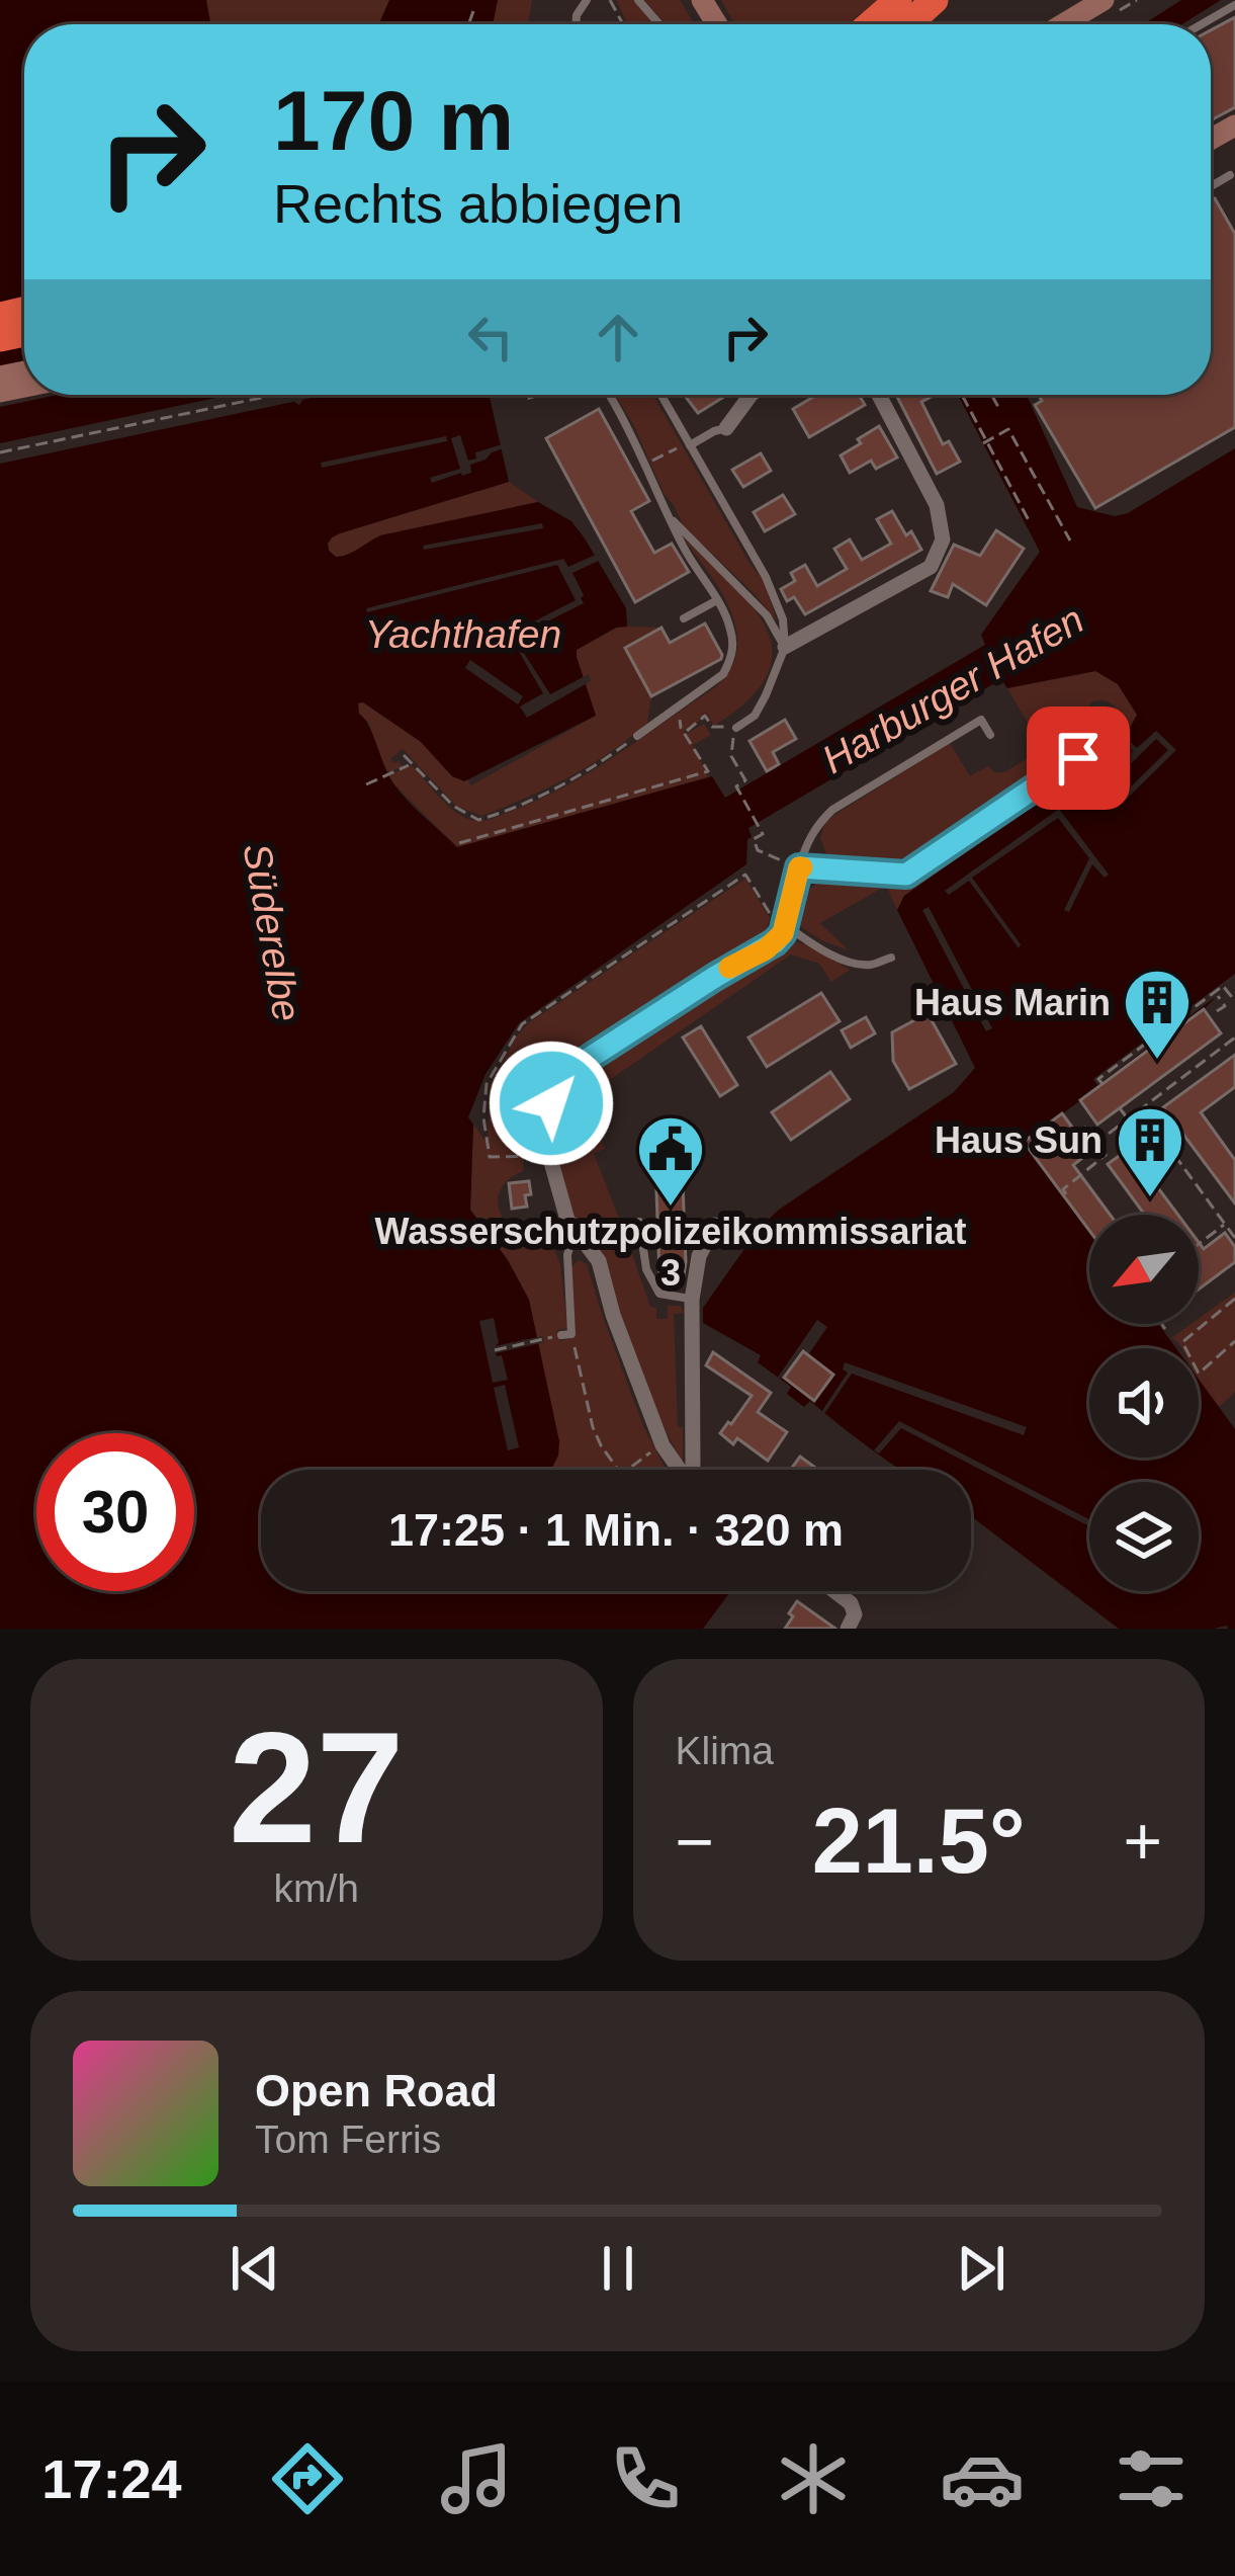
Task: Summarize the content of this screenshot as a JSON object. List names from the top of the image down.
{
  "water": ["Yachthafen", "Harburger Hafen", "Süderelbe"],
  "places": {
    "building": ["Haus Marin", "Haus Sun"],
    "public building": ["Wasserschutzpolizeikommissariat 3"]
  },
  "north": "bottom left",
  "page": {
    "turn": ["170 m", "Rechts abbiegen"],
    "limit": "30",
    "trip": "17:25 · 1 Min. · 320 m",
    "tile": [
      ["27", "km/h"],
      "Klima"
    ],
    "heat": ["−", "21.5°", "+"],
    "song": ["Open Road", "Tom Ferris"],
    "tabs": "17:24"
  }
}
